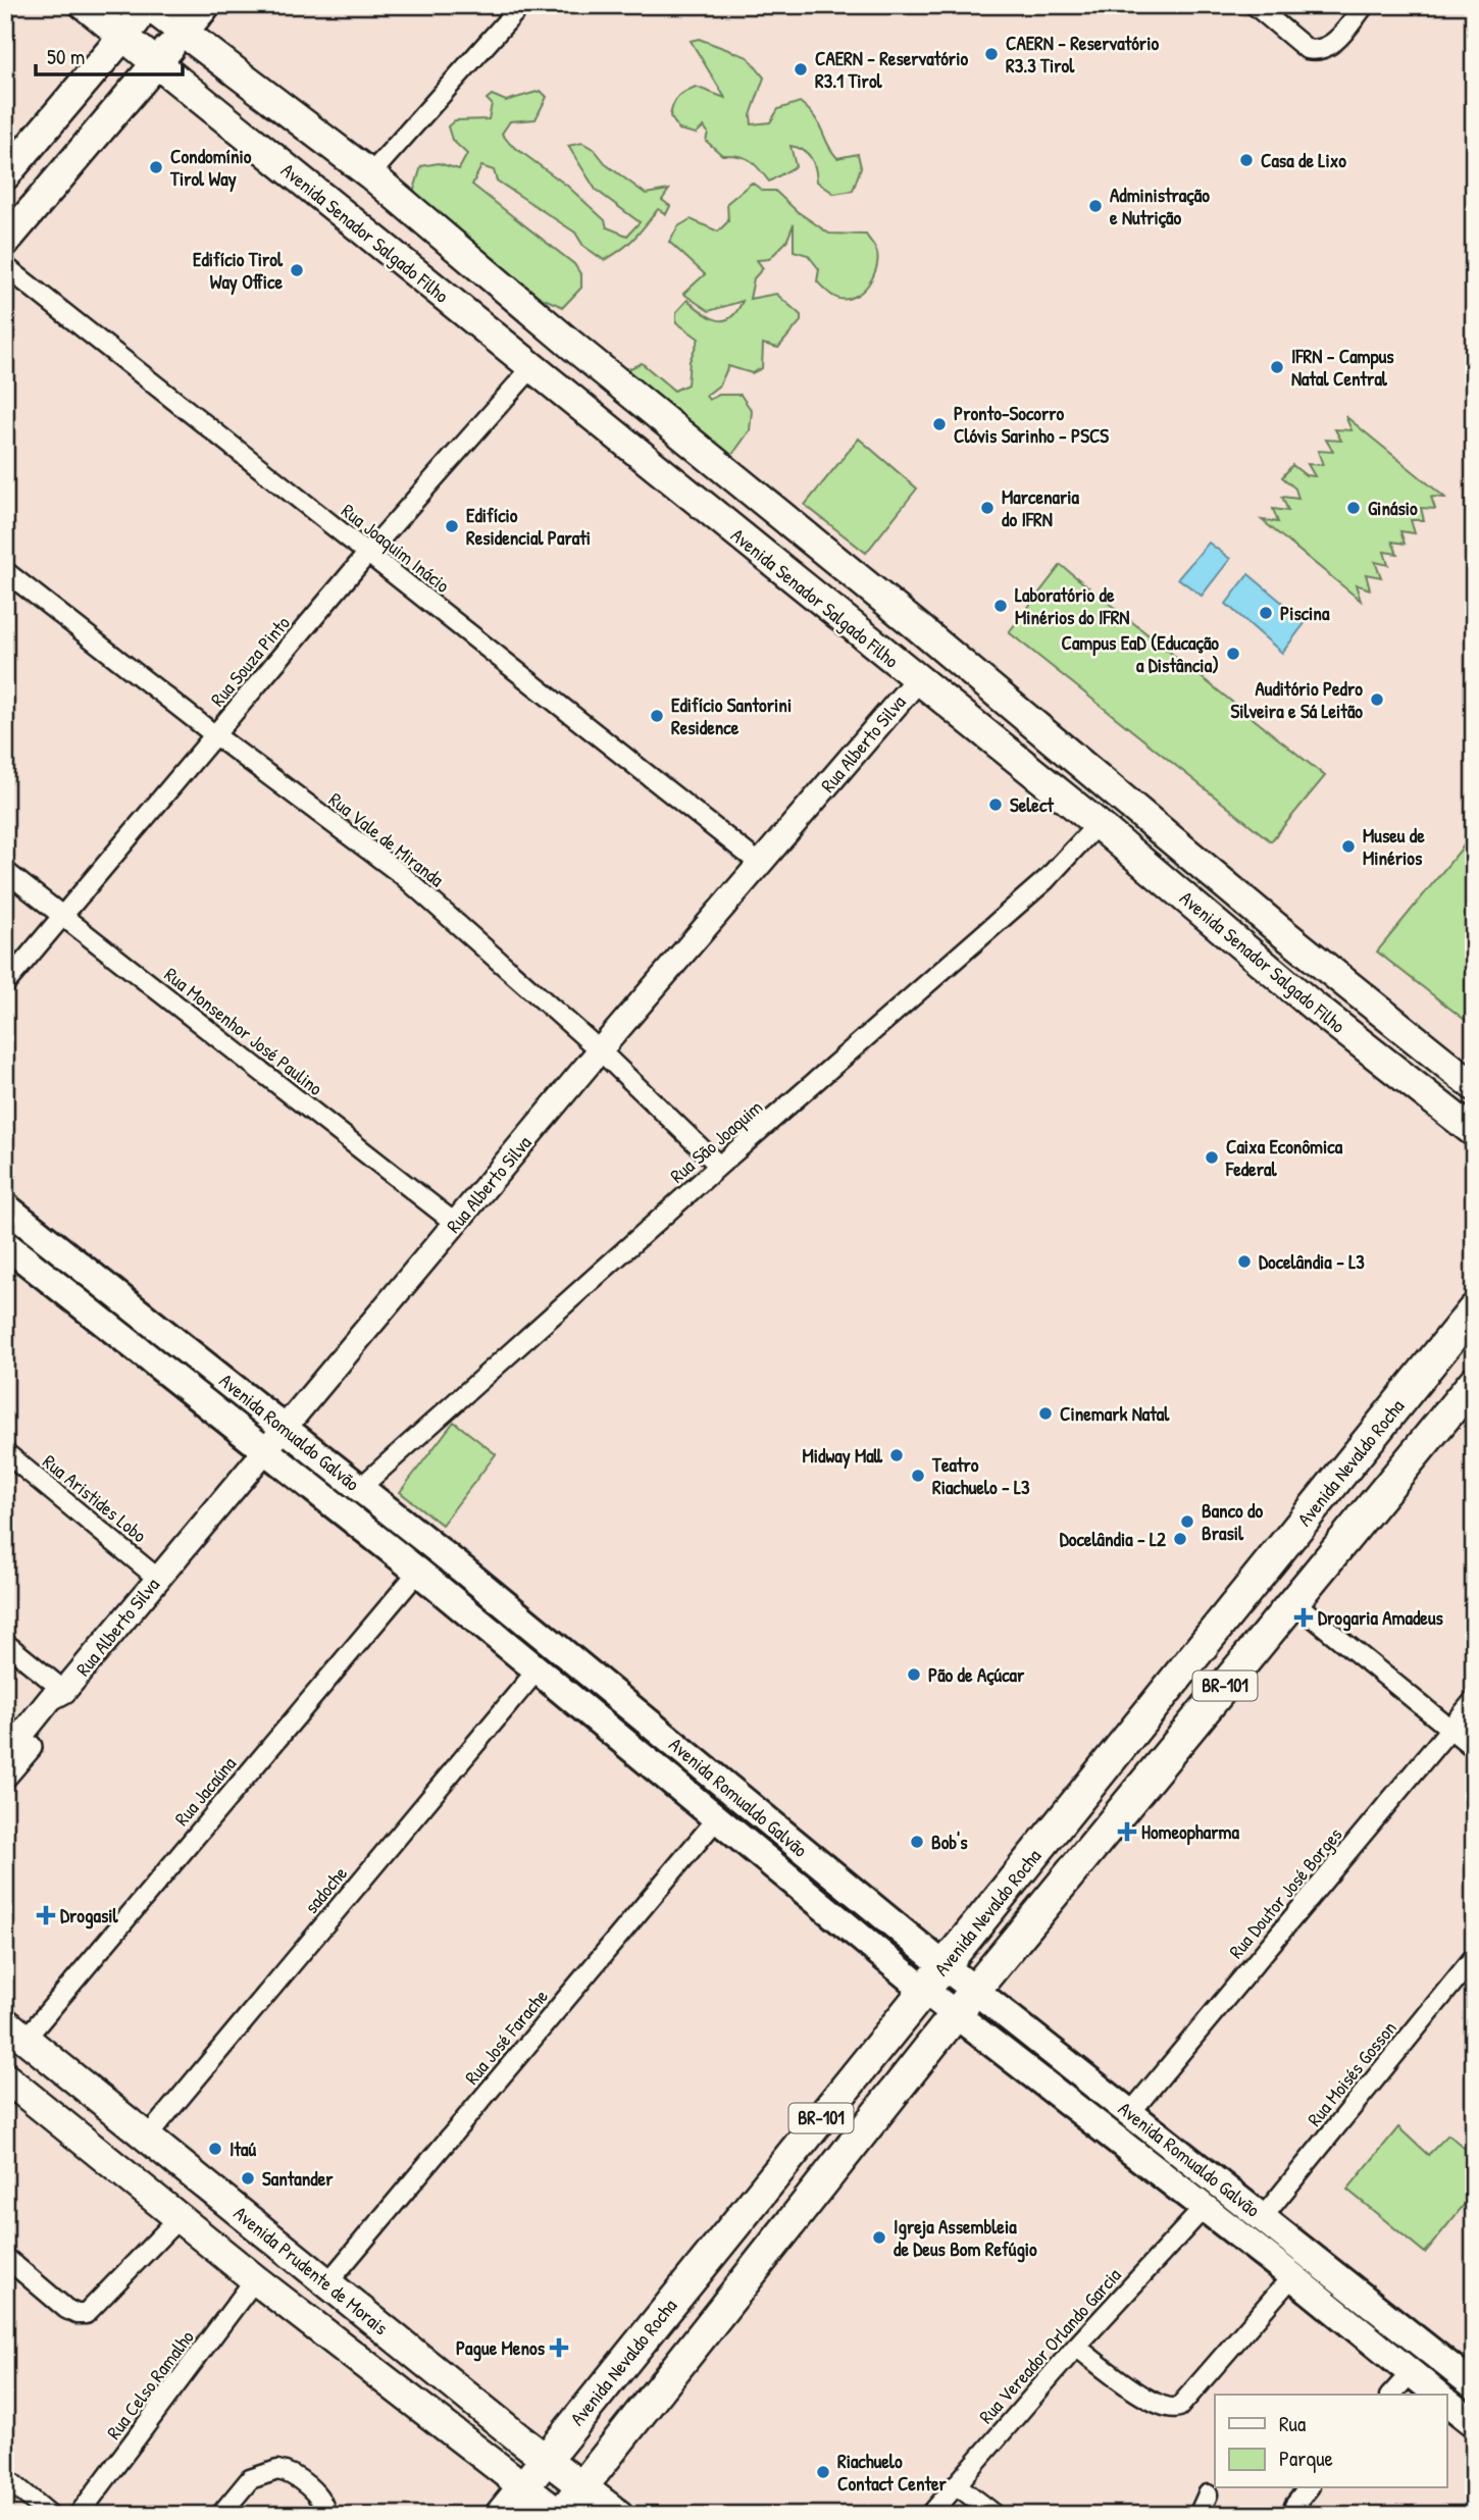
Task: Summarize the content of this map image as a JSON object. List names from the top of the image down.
{
  "streets": {
    "highway": ["Avenida Nevaldo Rocha", "BR-101"],
    "main road": ["Avenida Senador Salgado Filho", "Avenida Romualdo Galvão", "Avenida Prudente de Morais"],
    "street": [
      "Rua Joaquim Inácio",
      "Rua Souza Pinto",
      "Rua Alberto Silva",
      "Rua Vale de Miranda",
      "Rua Monsenhor José Paulino",
      "Rua São Joaquim",
      "Rua Aristides Lobo",
      "Rua Jacaúna",
      "sadoche",
      "Rua Doutor José Borges",
      "Rua José Farache",
      "Rua Moisés Gosson",
      "Rua Vereador Orlando Garcia",
      "Rua Celso Ramalho"
    ]
  },
  "crossings": [
    ["Avenida Senador Salgado Filho", "Rua Souza Pinto"],
    ["Avenida Senador Salgado Filho", "Rua Alberto Silva"],
    ["Avenida Senador Salgado Filho", "Rua São Joaquim"],
    ["Rua Joaquim Inácio", "Rua Souza Pinto"],
    ["Rua Joaquim Inácio", "Rua Alberto Silva"],
    ["Rua Souza Pinto", "Rua Vale de Miranda"],
    ["Rua Souza Pinto", "Rua Monsenhor José Paulino"],
    ["Rua Alberto Silva", "Rua Vale de Miranda"],
    ["Rua Alberto Silva", "Rua Monsenhor José Paulino"],
    ["Rua Alberto Silva", "Avenida Romualdo Galvão"],
    ["Rua Alberto Silva", "Rua Aristides Lobo"],
    ["Rua Vale de Miranda", "Rua São Joaquim"],
    ["Rua São Joaquim", "Avenida Romualdo Galvão"],
    ["Avenida Romualdo Galvão", "Avenida Nevaldo Rocha"],
    ["Avenida Romualdo Galvão", "Rua Jacaúna"],
    ["Avenida Romualdo Galvão", "sadoche"],
    ["Avenida Romualdo Galvão", "Rua Doutor José Borges"],
    ["Avenida Romualdo Galvão", "Rua José Farache"],
    ["Avenida Romualdo Galvão", "Rua Moisés Gosson"],
    ["Avenida Romualdo Galvão", "Rua Vereador Orlando Garcia"],
    ["Avenida Nevaldo Rocha", "Avenida Prudente de Morais"],
    ["Rua Jacaúna", "Avenida Prudente de Morais"],
    ["sadoche", "Avenida Prudente de Morais"],
    ["Rua José Farache", "Avenida Prudente de Morais"],
    ["Avenida Prudente de Morais", "Rua Celso Ramalho"]
  ],
  "places": {
    "other": [
      "CAERN - Reservatório R3.3 Tirol",
      "CAERN - Reservatório R3.1 Tirol",
      "Casa de Lixo",
      "Condomínio Tirol Way",
      "Administração e Nutrição",
      "Edifício Tirol Way Office",
      "IFRN - Campus Natal Central",
      "Pronto-Socorro Clóvis Sarinho - PSCS",
      "Marcenaria do IFRN",
      "Ginásio",
      "Edifício Residencial Parati",
      "Laboratório de Minérios do IFRN",
      "Piscina",
      "Campus EaD (Educação a Distância)",
      "Auditório Pedro Silveira e Sá Leitão",
      "Edifício Santorini Residence",
      "Select",
      "Museu de Minérios",
      "Caixa Econômica Federal",
      "Docelândia - L3",
      "Cinemark Natal",
      "Midway Mall",
      "Teatro Riachuelo - L3",
      "Banco do Brasil",
      "Docelândia - L2",
      "Pão de Açúcar",
      "Bob's",
      "Itaú",
      "Santander",
      "Igreja Assembleia de Deus Bom Refúgio",
      "Riachuelo Contact Center"
    ],
    "health": [
      "Drogaria Amadeus",
      "Homeopharma",
      "Drogasil",
      "Pague Menos"
    ]
  },
  "legend": ["Rua", "Parque"],
  "scale_bar": "50 m"
}
